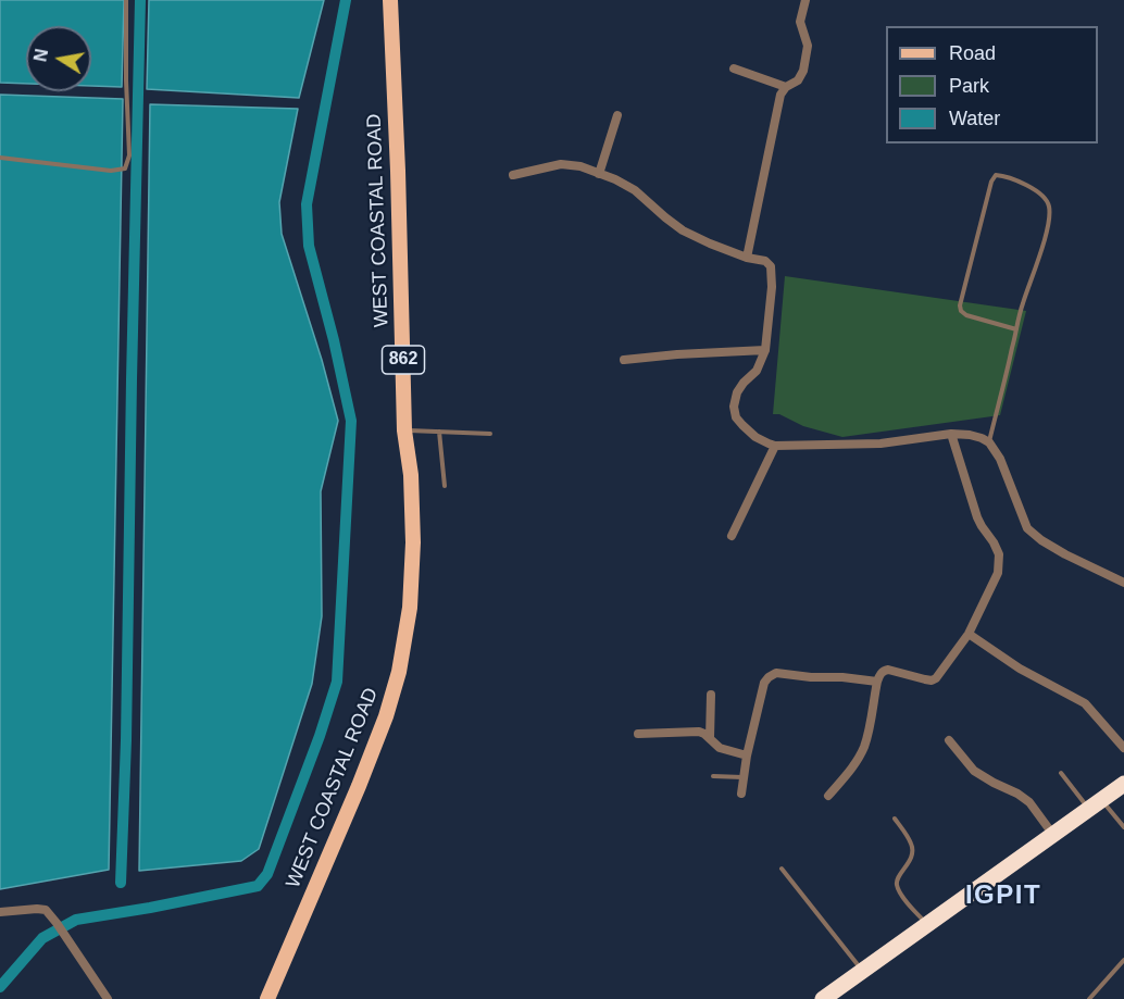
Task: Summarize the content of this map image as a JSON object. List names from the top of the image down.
{
  "streets": {
    "main road": ["WEST COASTAL ROAD", "862"]
  },
  "districts": ["IGPIT"],
  "legend": ["Road", "Park", "Water"],
  "north": "left"
}
